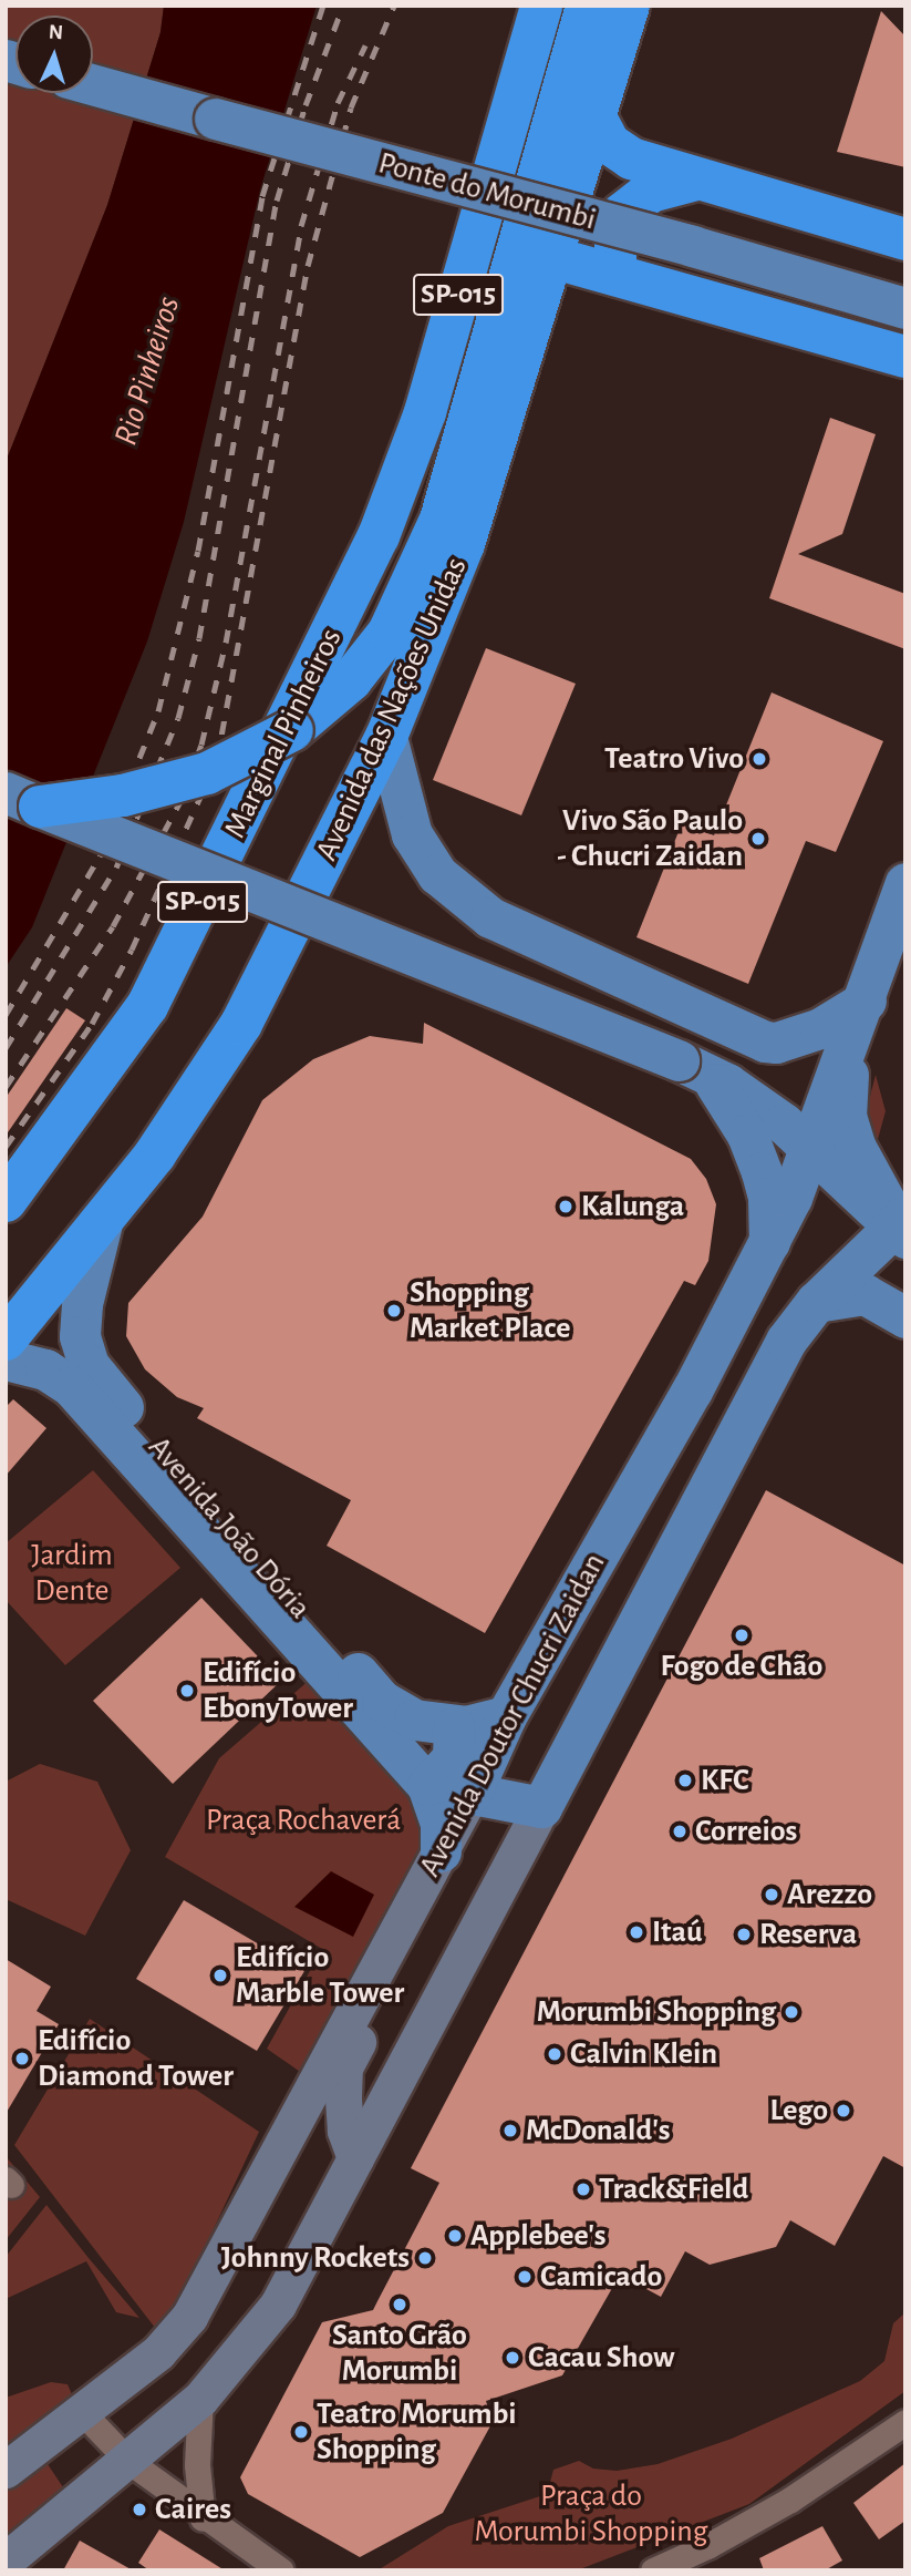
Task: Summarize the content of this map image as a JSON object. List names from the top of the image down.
{
  "streets": {
    "highway": ["SP-015", "Avenida das Nações Unidas", "Marginal Pinheiros"],
    "main road": ["Ponte do Morumbi", "Avenida João Dória", "Avenida Doutor Chucri Zaidan"]
  },
  "crossings": [
    ["Avenida das Nações Unidas", "Avenida João Dória"],
    ["Avenida João Dória", "Avenida Doutor Chucri Zaidan"]
  ],
  "water": ["Rio Pinheiros"],
  "parks": ["Jardim Dente", "Praça Rochaverá", "Praça do Morumbi Shopping"],
  "places": [
    "Teatro Vivo",
    "Vivo São Paulo - Chucri Zaidan",
    "Kalunga",
    "Shopping Market Place",
    "Fogo de Chão",
    "Edifício EbonyTower",
    "KFC",
    "Correios",
    "Arezzo",
    "Itaú",
    "Reserva",
    "Edifício Marble Tower",
    "Morumbi Shopping",
    "Calvin Klein",
    "Edifício Diamond Tower",
    "Lego",
    "McDonald's",
    "Track&Field",
    "Applebee's",
    "Johnny Rockets",
    "Camicado",
    "Santo Grão Morumbi",
    "Cacau Show",
    "Teatro Morumbi Shopping",
    "Caires"
  ],
  "north": "top"
}
